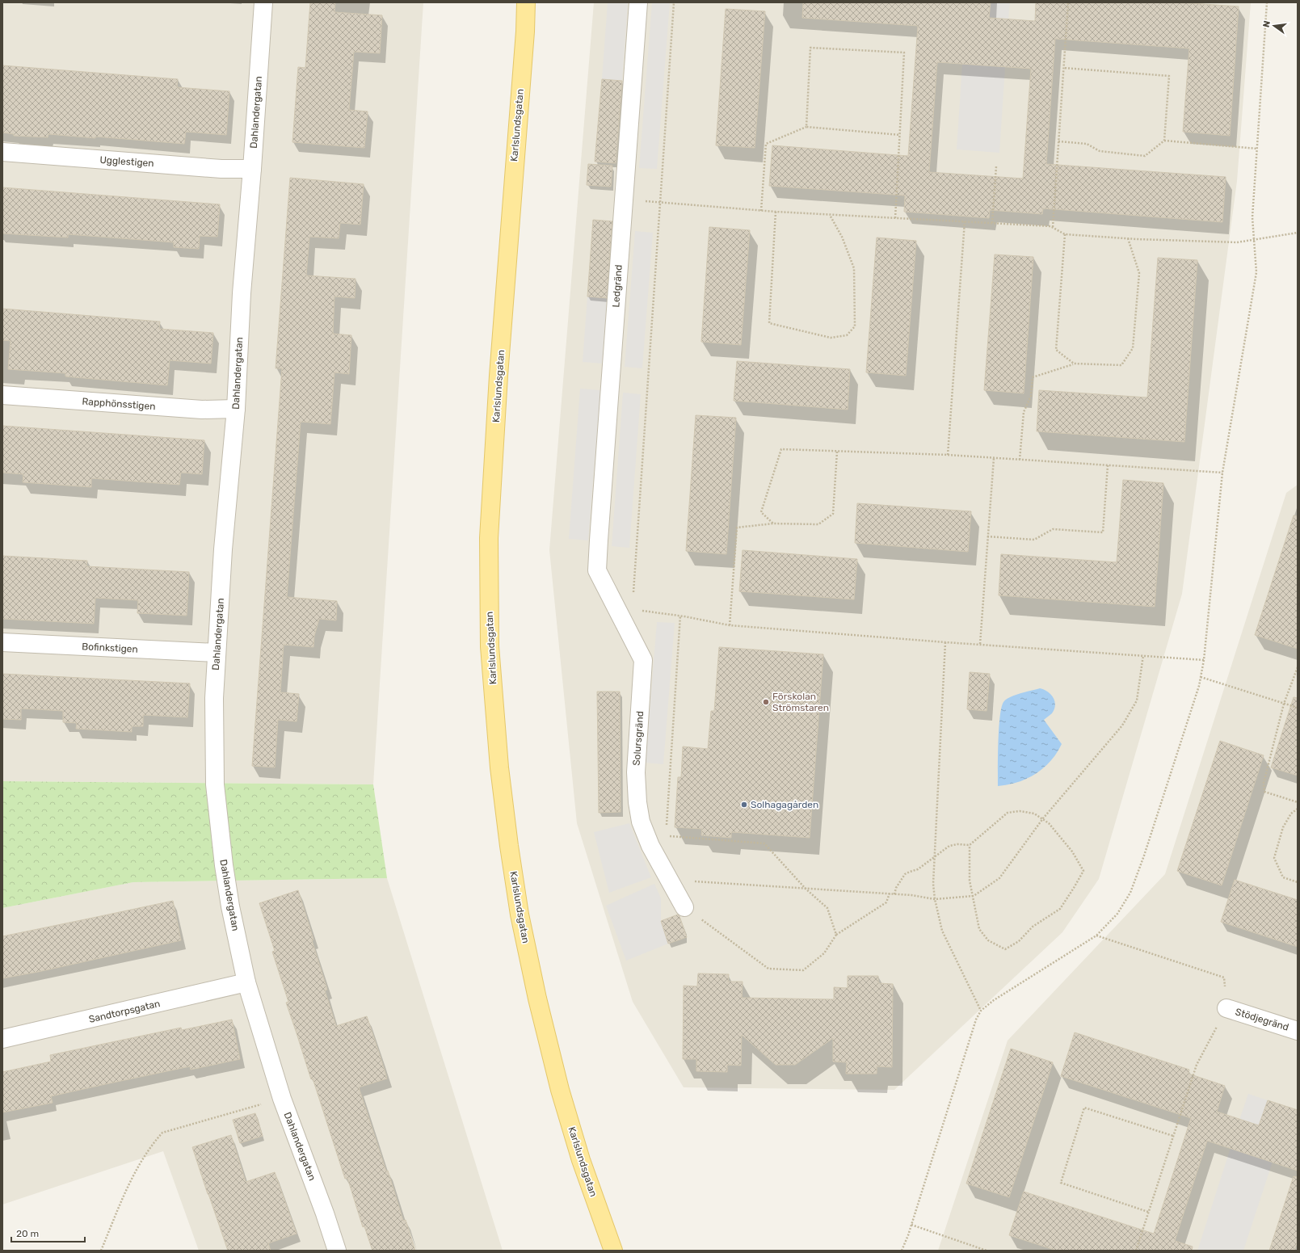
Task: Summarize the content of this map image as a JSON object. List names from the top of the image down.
{
  "streets": {
    "main road": ["Karlslundsgatan"],
    "street": [
      "Dahlandergatan",
      "Ugglestigen",
      "Ledgränd",
      "Rapphönsstigen",
      "Bofinkstigen",
      "Solursgränd",
      "Sandtorpsgatan",
      "Stödjegränd"
    ]
  },
  "crossings": [
    ["Dahlandergatan", "Ugglestigen"],
    ["Dahlandergatan", "Rapphönsstigen"],
    ["Dahlandergatan", "Bofinkstigen"],
    ["Dahlandergatan", "Sandtorpsgatan"],
    ["Ledgränd", "Solursgränd"]
  ],
  "places": ["Förskolan Strömstaren", "Solhagagården"],
  "scale_bar": "20 m",
  "north": "left"
}
